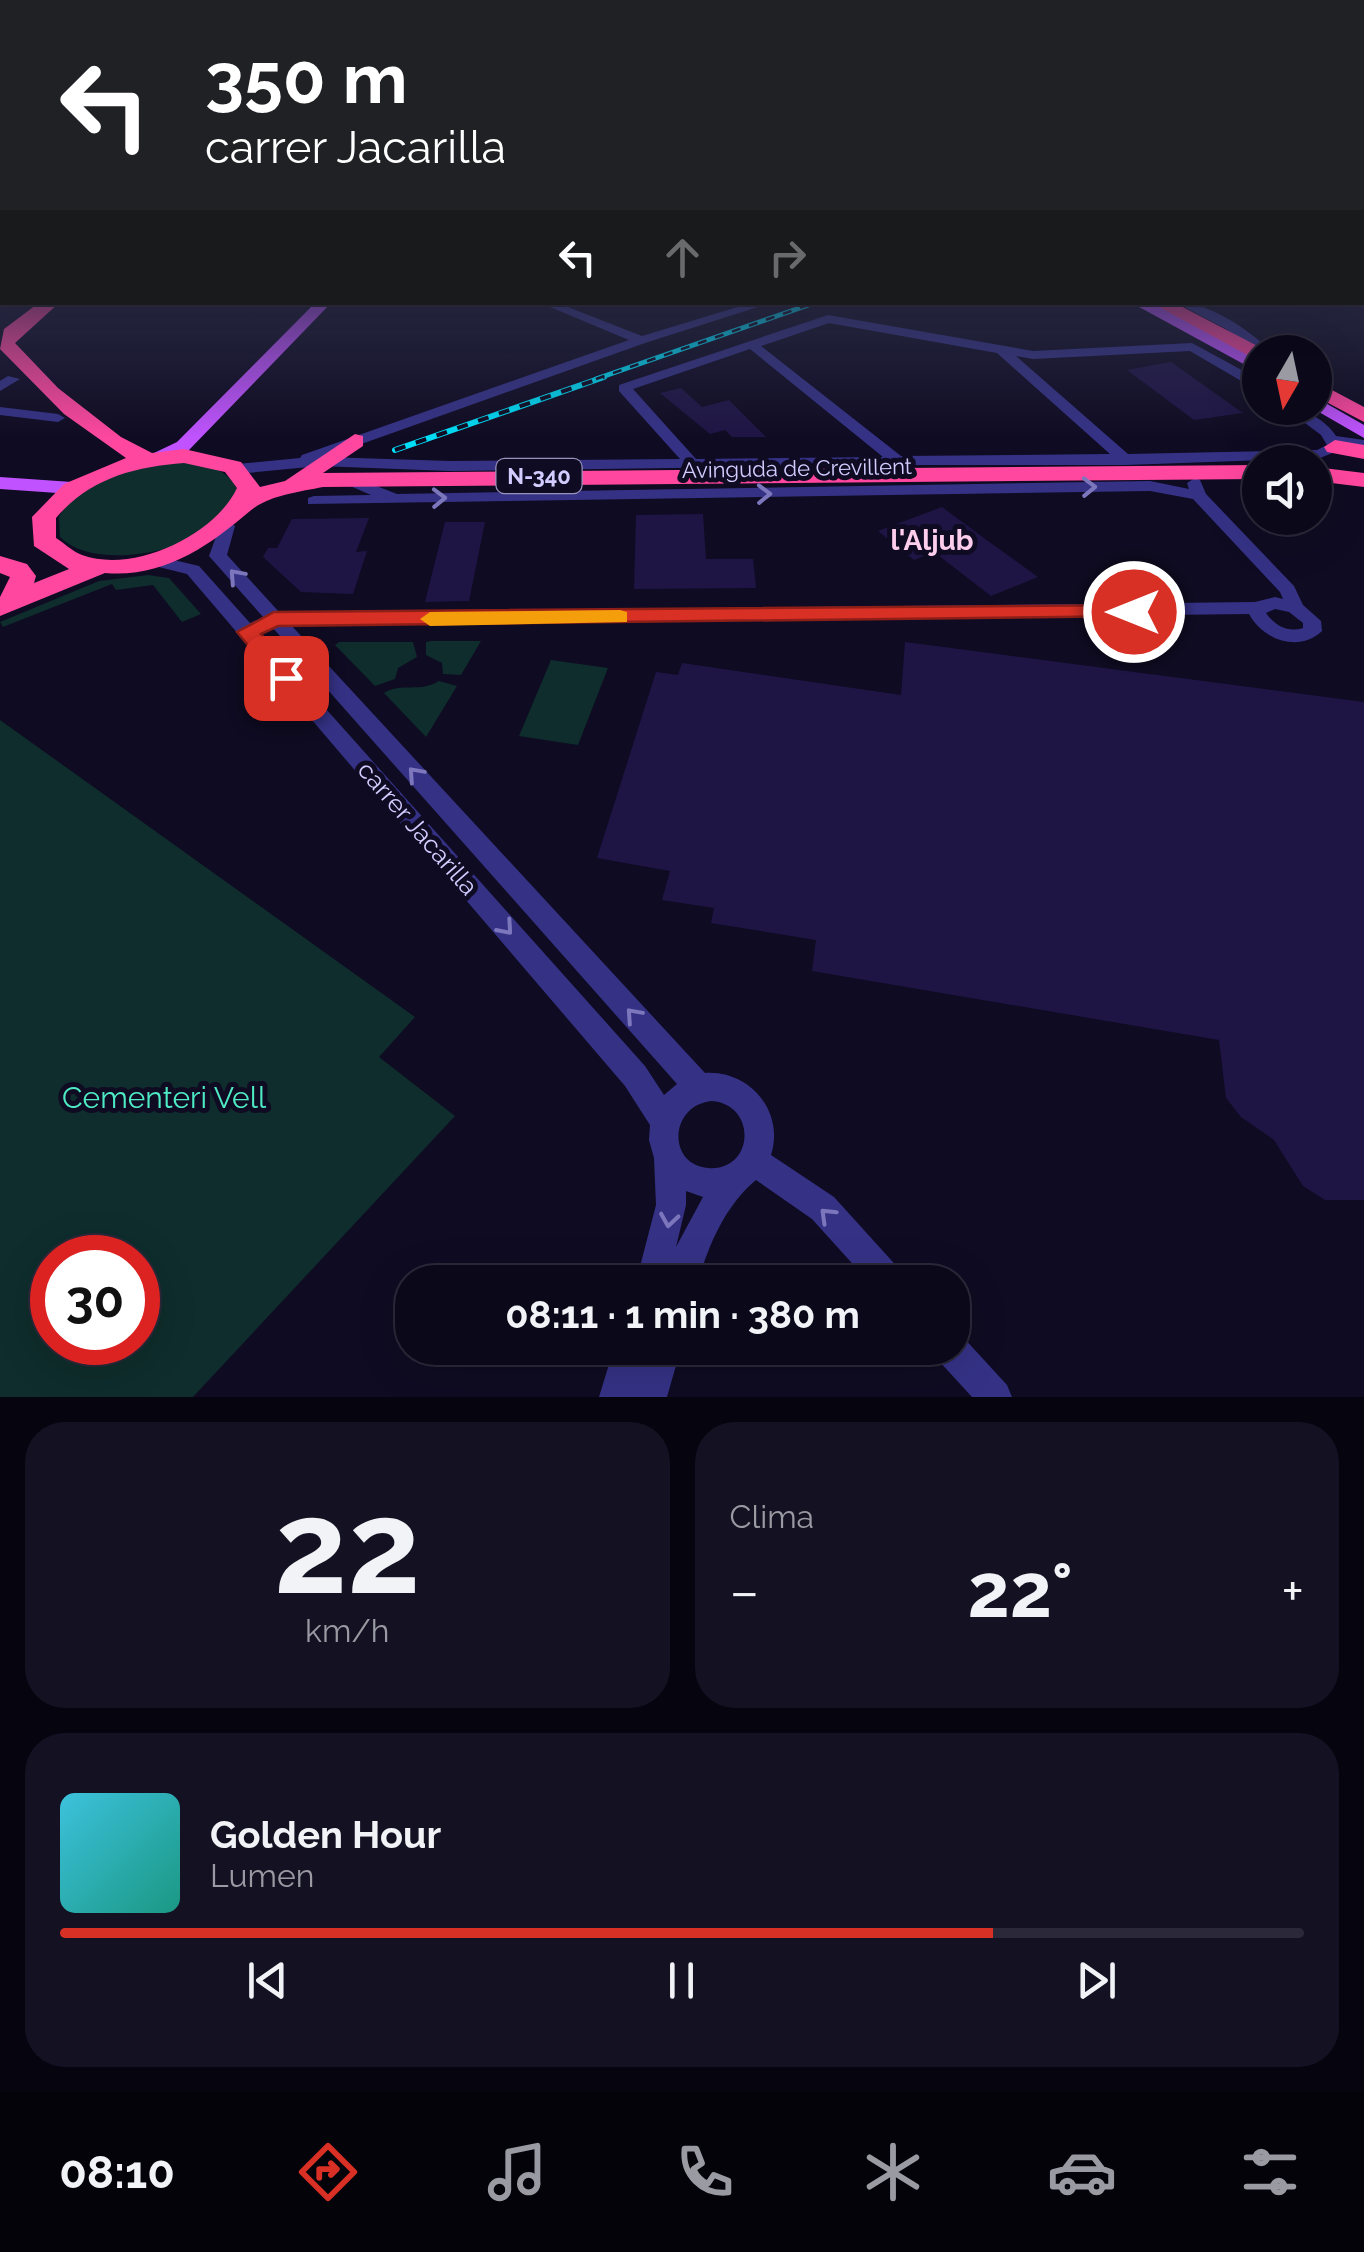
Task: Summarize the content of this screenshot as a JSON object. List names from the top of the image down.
{
  "streets": {
    "highway": ["Avinguda de Crevillent", "N-340"],
    "street": ["carrer Jacarilla"]
  },
  "crossings": [
    ["Avinguda de Crevillent", "N-340"],
    ["N-340", "carrer Jacarilla"]
  ],
  "districts": ["l'Aljub"],
  "parks": ["Cementeri Vell"],
  "north": "bottom",
  "page": {
    "turn": ["350 m", "carrer Jacarilla"],
    "limit": "30",
    "trip": "08:11 · 1 min · 380 m",
    "tile": [
      ["22", "km/h"],
      "Clima"
    ],
    "heat": ["−", "22°", "+"],
    "song": ["Golden Hour", "Lumen"],
    "tabs": "08:10"
  }
}
